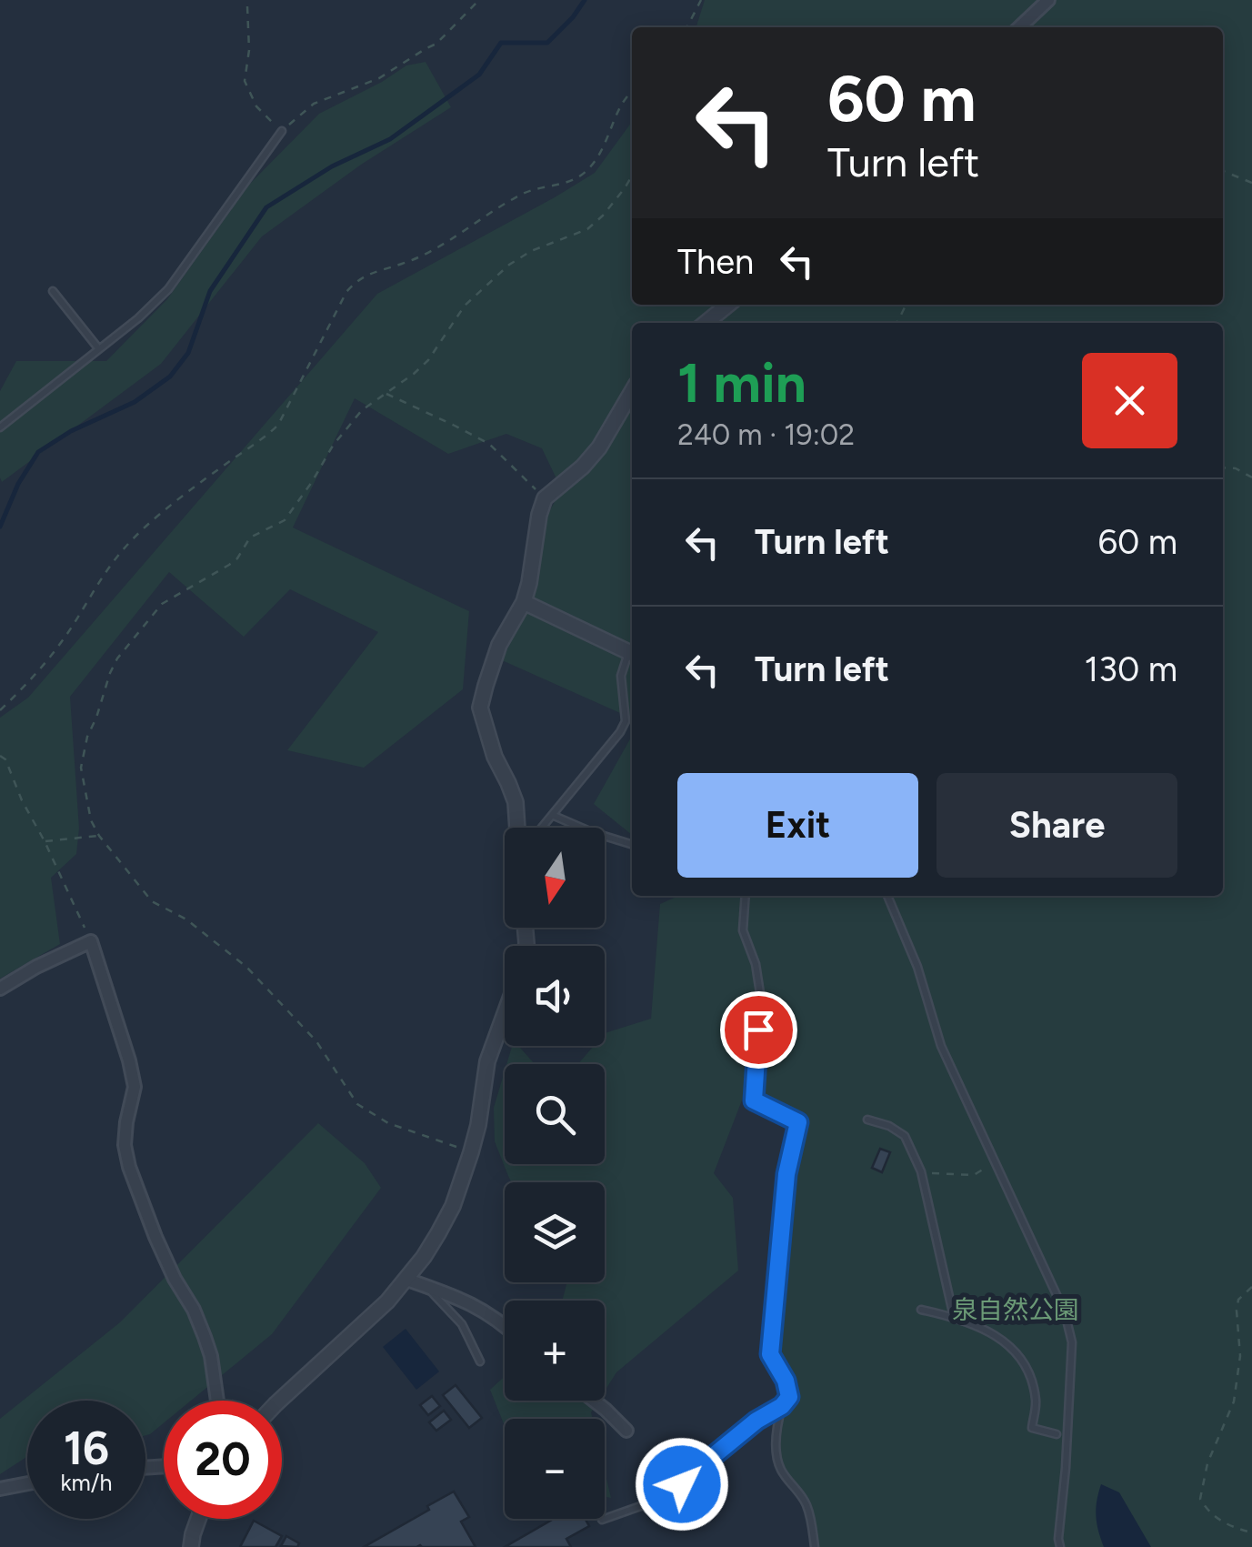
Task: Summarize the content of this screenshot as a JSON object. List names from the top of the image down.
{
  "parks": ["泉自然公園"],
  "north": "bottom",
  "page": {
    "turn": ["60 m", "Turn left"],
    "then": "Then",
    "heading": ["1 min", "240 m · 19:02"],
    "list": [
      {
        "name": "Turn left",
        "value": "60 m"
      },
      {
        "name": "Turn left",
        "value": "130 m"
      }
    ],
    "buttons": ["Exit", "Share"],
    "map_buttons": ["+", "−"],
    "speed": "16 km/h",
    "limit": "20"
  }
}
